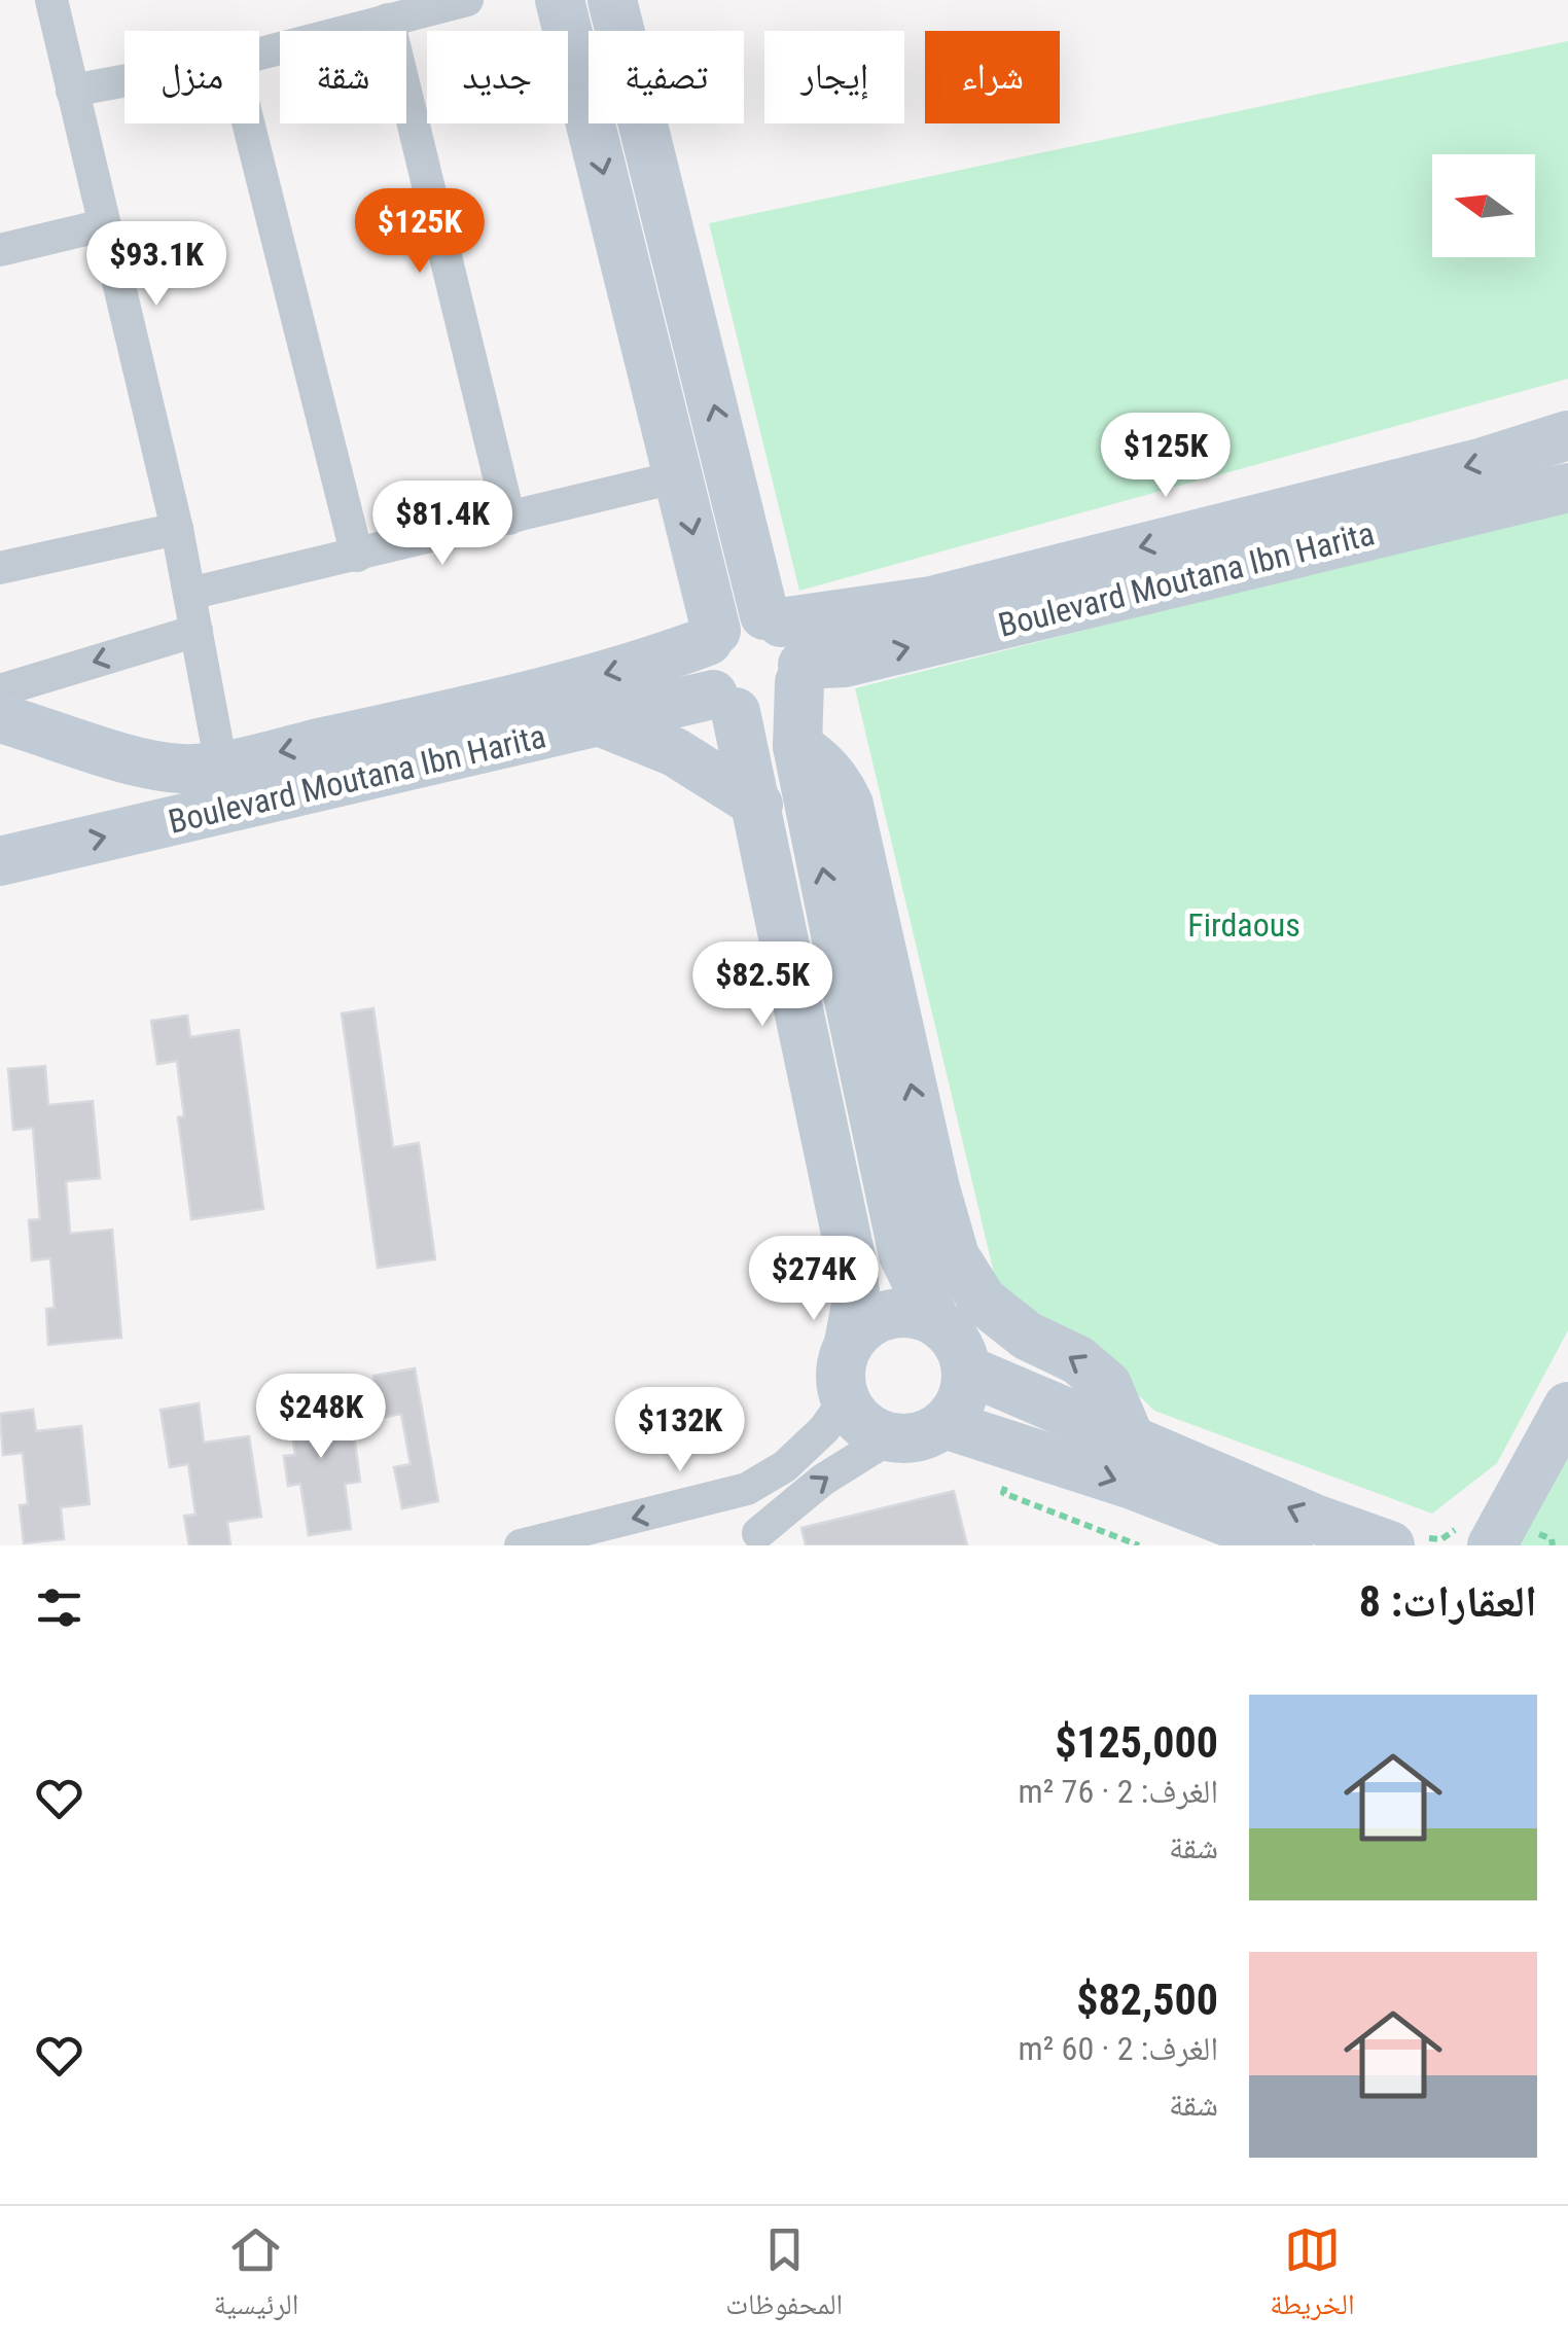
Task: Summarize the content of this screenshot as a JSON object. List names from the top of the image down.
{
  "streets": {
    "street": ["Boulevard Moutana Ibn Harita"]
  },
  "parks": ["Firdaous"],
  "north": "left",
  "page": {
    "chip": [
      "شراء",
      "إيجار",
      "تصفية",
      "جديد",
      "شقة",
      "منزل"
    ],
    "price": [
      "$125K",
      "$93.1K",
      "$125K",
      "$81.4K",
      "$82.5K",
      "$274K",
      "$248K",
      "$132K"
    ],
    "heading": "العقارات: 8",
    "list": [
      {
        "name": "$125,000",
        "note": "الغرف: 2 · 76 m² · شقة"
      },
      {
        "name": "$82,500",
        "note": "الغرف: 2 · 60 m² · شقة"
      }
    ],
    "tabs": ["الخريطة", "المحفوظات", "الرئيسية"]
  }
}
